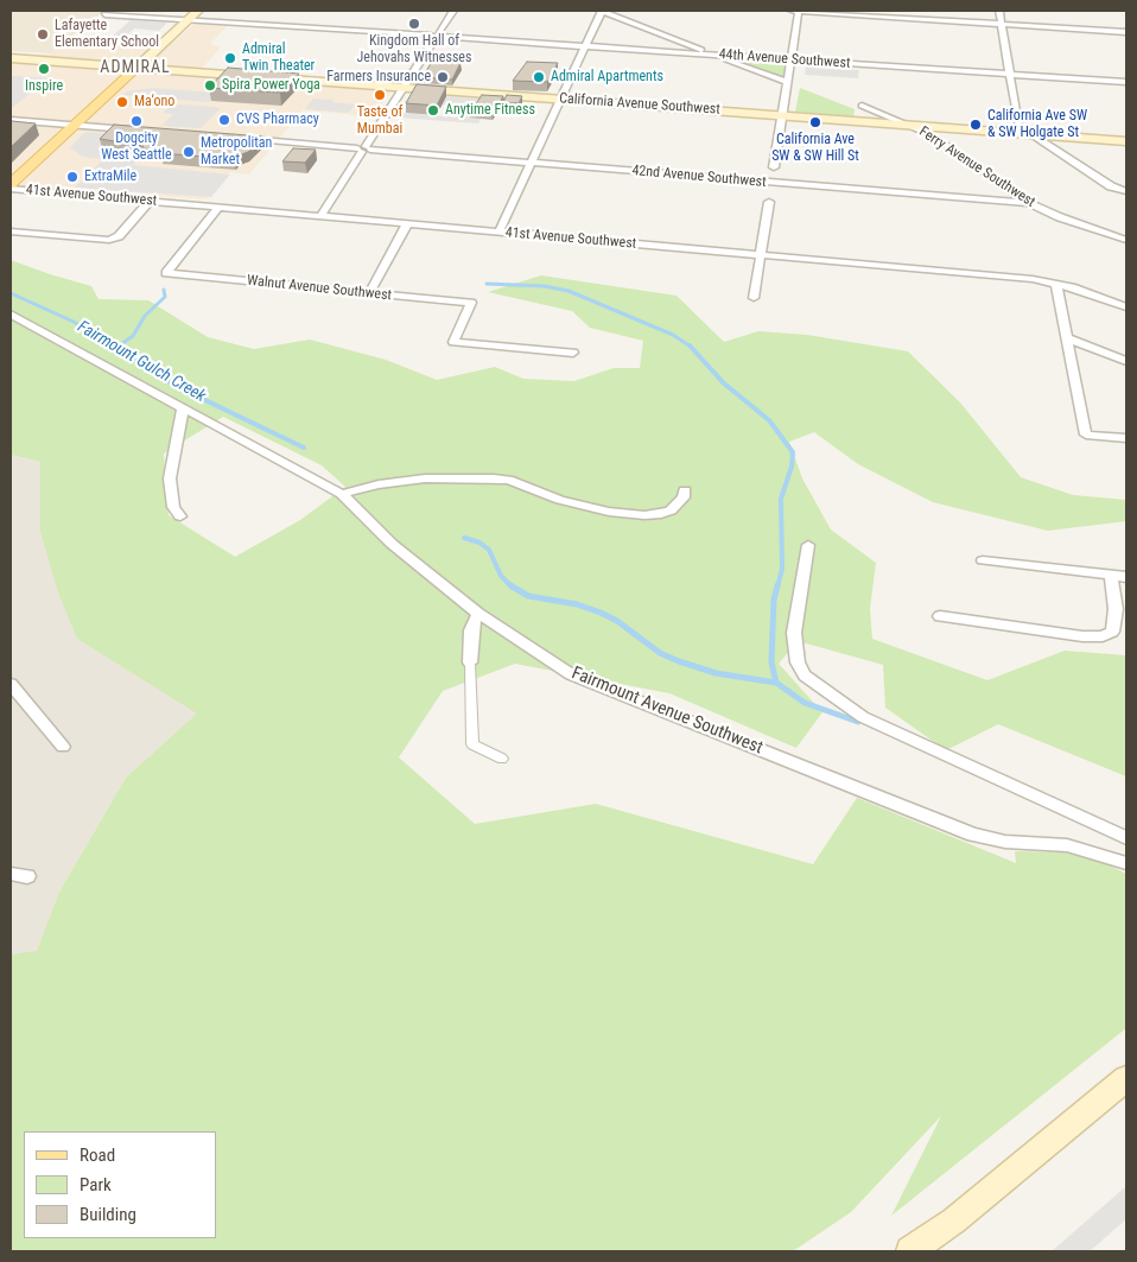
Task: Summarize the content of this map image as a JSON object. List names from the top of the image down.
{
  "streets": {
    "main road": ["California Avenue Southwest"],
    "street": [
      "44th Avenue Southwest",
      "Ferry Avenue Southwest",
      "42nd Avenue Southwest",
      "41st Avenue Southwest",
      "Walnut Avenue Southwest",
      "Fairmount Avenue Southwest"
    ]
  },
  "crossings": [
    ["California Avenue Southwest", "Ferry Avenue Southwest"],
    ["Ferry Avenue Southwest", "42nd Avenue Southwest"],
    ["41st Avenue Southwest", "Walnut Avenue Southwest"]
  ],
  "districts": ["ADMIRAL"],
  "water": ["Fairmount Gulch Creek"],
  "places": [
    "Kingdom Hall of Jehovahs Witnesses",
    "Lafayette Elementary School",
    "Admiral Twin Theater",
    "Inspire",
    "Farmers Insurance",
    "Admiral Apartments",
    "Spira Power Yoga",
    "Taste of Mumbai",
    "Ma‘ono",
    "Anytime Fitness",
    "CVS Pharmacy",
    "Dogcity West Seattle",
    "California Ave SW & SW Hill St",
    "California Ave SW & SW Holgate St",
    "Metropolitan Market",
    "ExtraMile"
  ],
  "legend": ["Road", "Park", "Building"]
}
